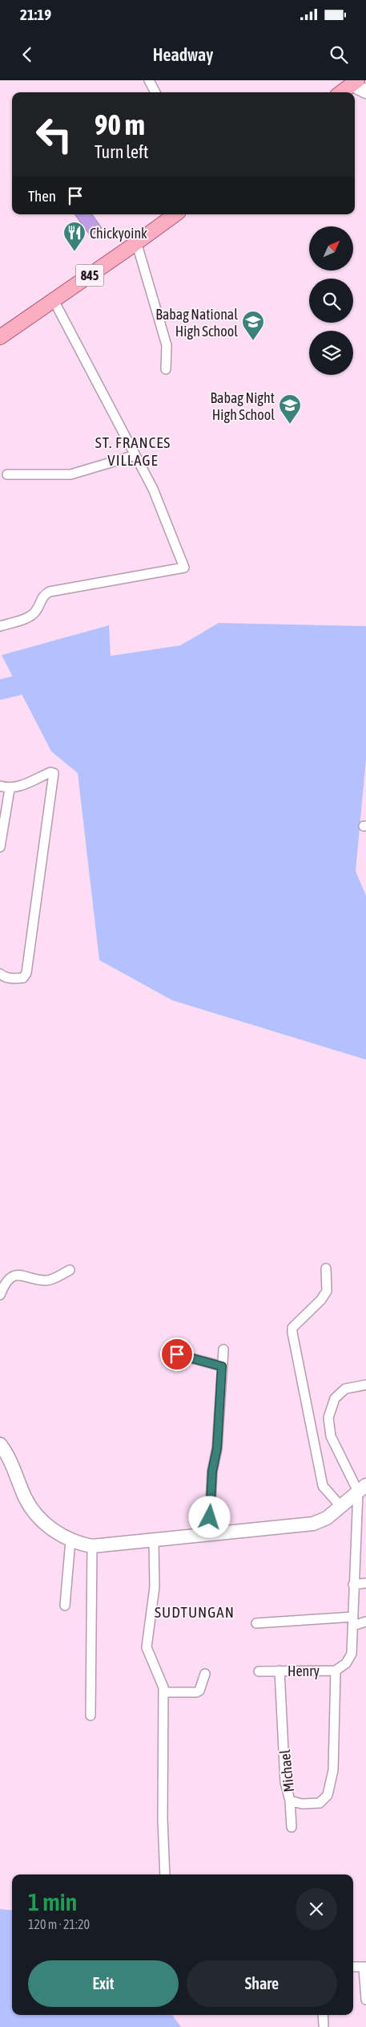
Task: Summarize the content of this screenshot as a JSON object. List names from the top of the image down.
{
  "streets": {
    "main road": ["845"],
    "street": ["Henry", "Michael"]
  },
  "crossings": [
    ["Henry", "Michael"]
  ],
  "districts": ["ST. FRANCES VILLAGE", "SUDTUNGAN"],
  "places": {
    "restaurant": ["Chickyoink"],
    "school or university": ["Babag National High School", "Babag Night High School"]
  },
  "north": "top right",
  "page": {
    "status": "21:19",
    "header": "Headway",
    "turn": ["90 m", "Turn left"],
    "then": "Then",
    "heading": ["1 min", "120 m · 21:20"],
    "buttons": ["Exit", "Share"]
  }
}
